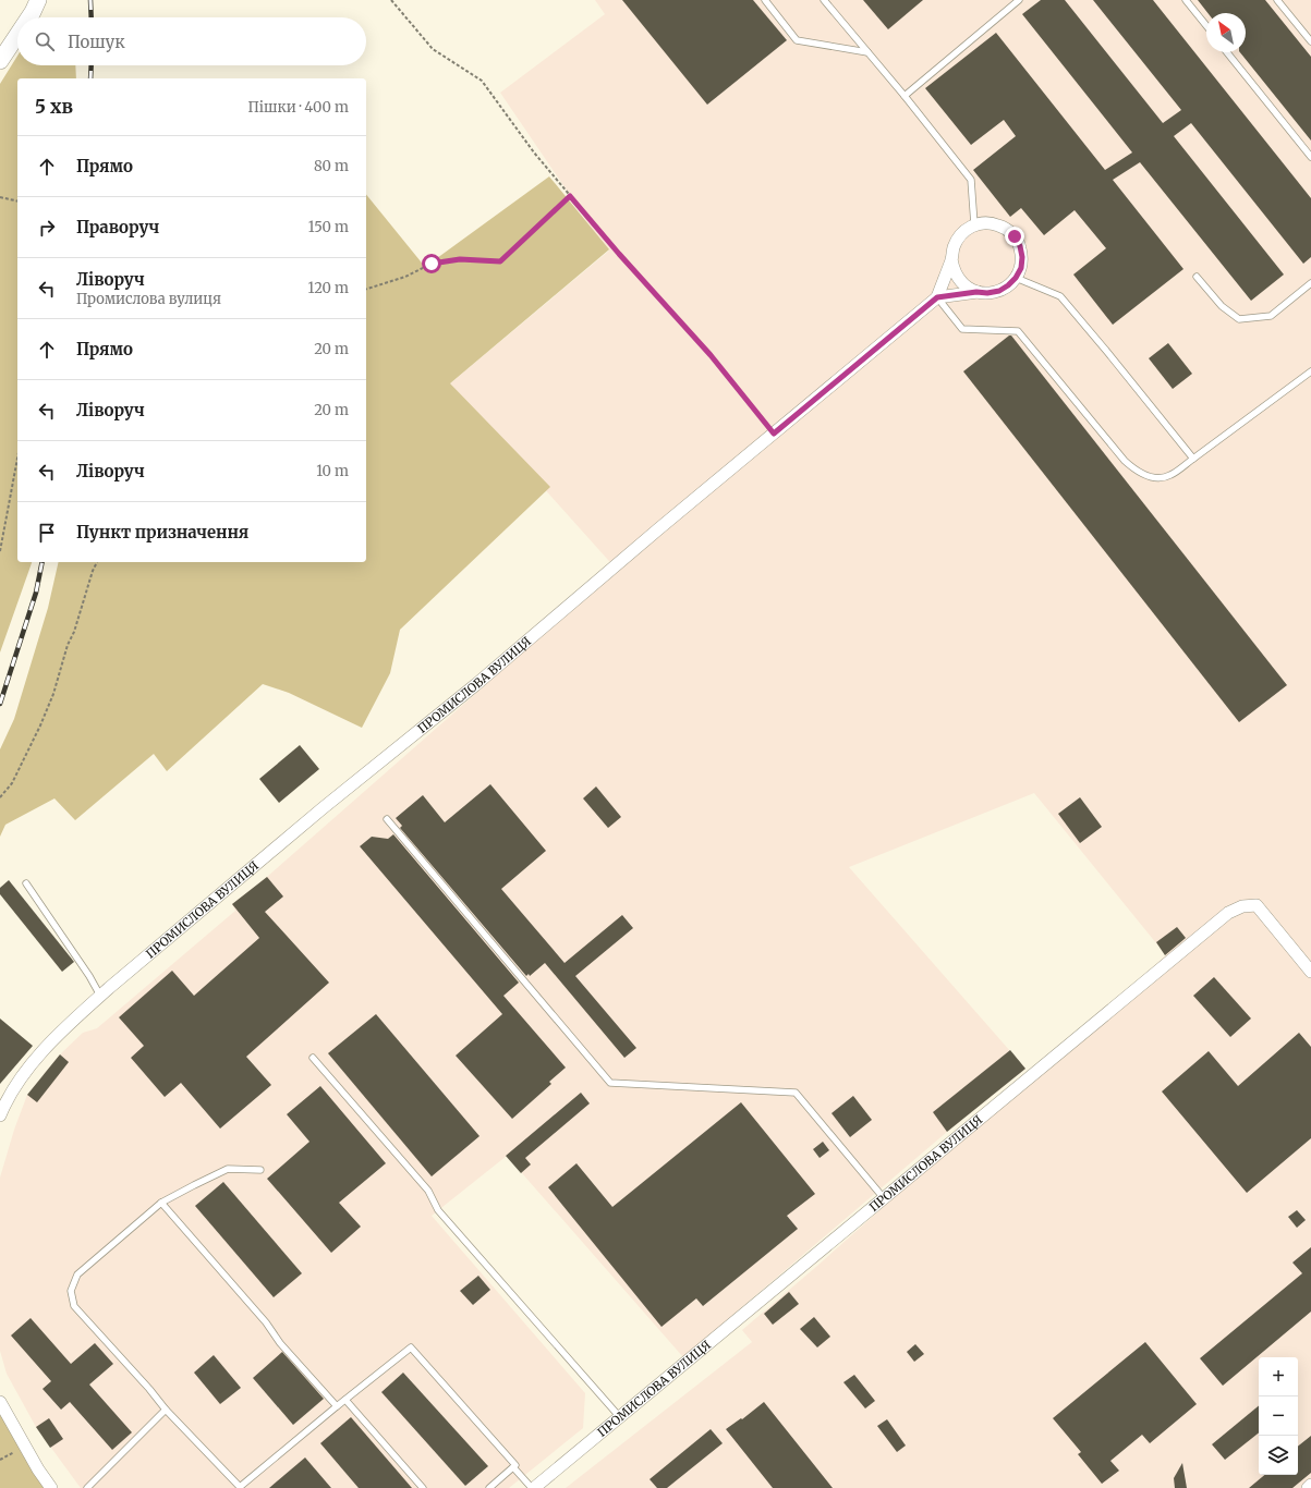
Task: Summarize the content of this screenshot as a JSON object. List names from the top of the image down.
{
  "streets": {
    "street": ["ПРОМИСЛОВА ВУЛИЦЯ"]
  },
  "north": "top left",
  "page": {
    "search": "Пошук",
    "heading": ["5 хв", "Пішки · 400 m"],
    "list": [
      ["Прямо", "80 m"],
      ["Праворуч", "150 m"],
      ["Ліворуч", "Промислова вулиця", "120 m"],
      ["Прямо", "20 m"],
      ["Ліворуч", "20 m"],
      ["Ліворуч", "10 m"],
      "Пункт призначення"
    ],
    "map_buttons": ["+", "−"]
  }
}
